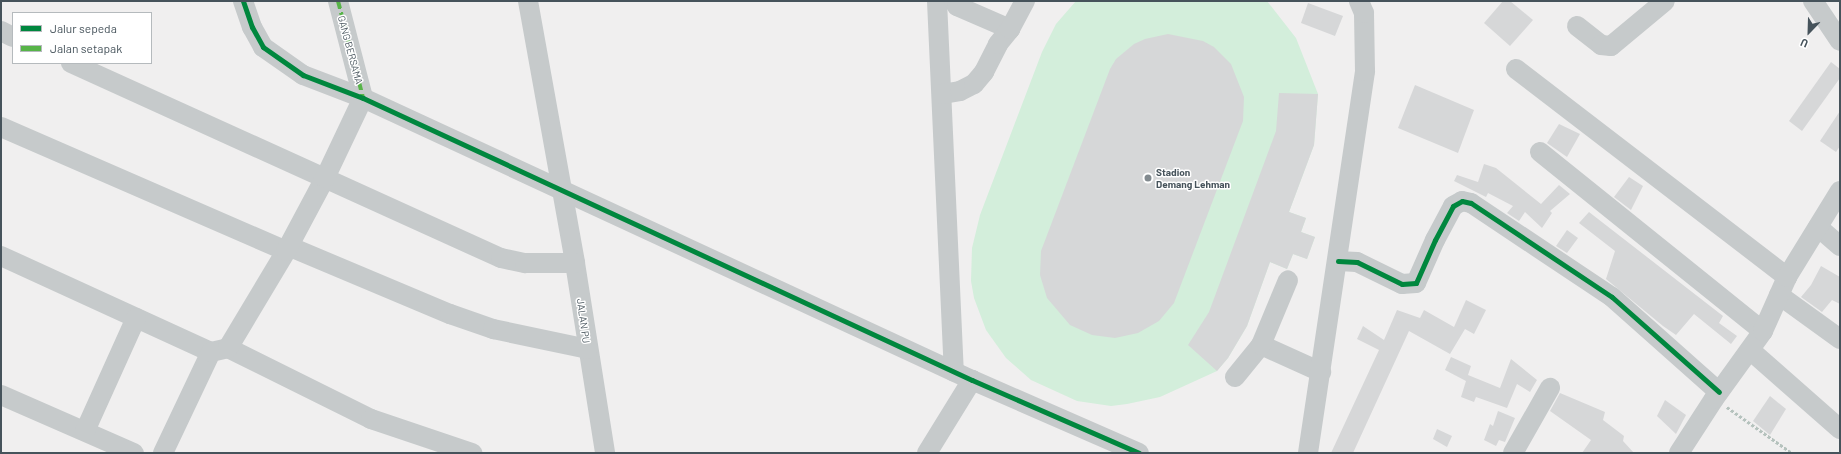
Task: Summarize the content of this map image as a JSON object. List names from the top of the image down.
{
  "streets": {
    "street": ["GANG BERSAMA", "JALAN PU"]
  },
  "places": ["Stadion Demang Lehman"],
  "legend": ["Jalur sepeda", "Jalan setapak"],
  "north": "bottom left"
}
